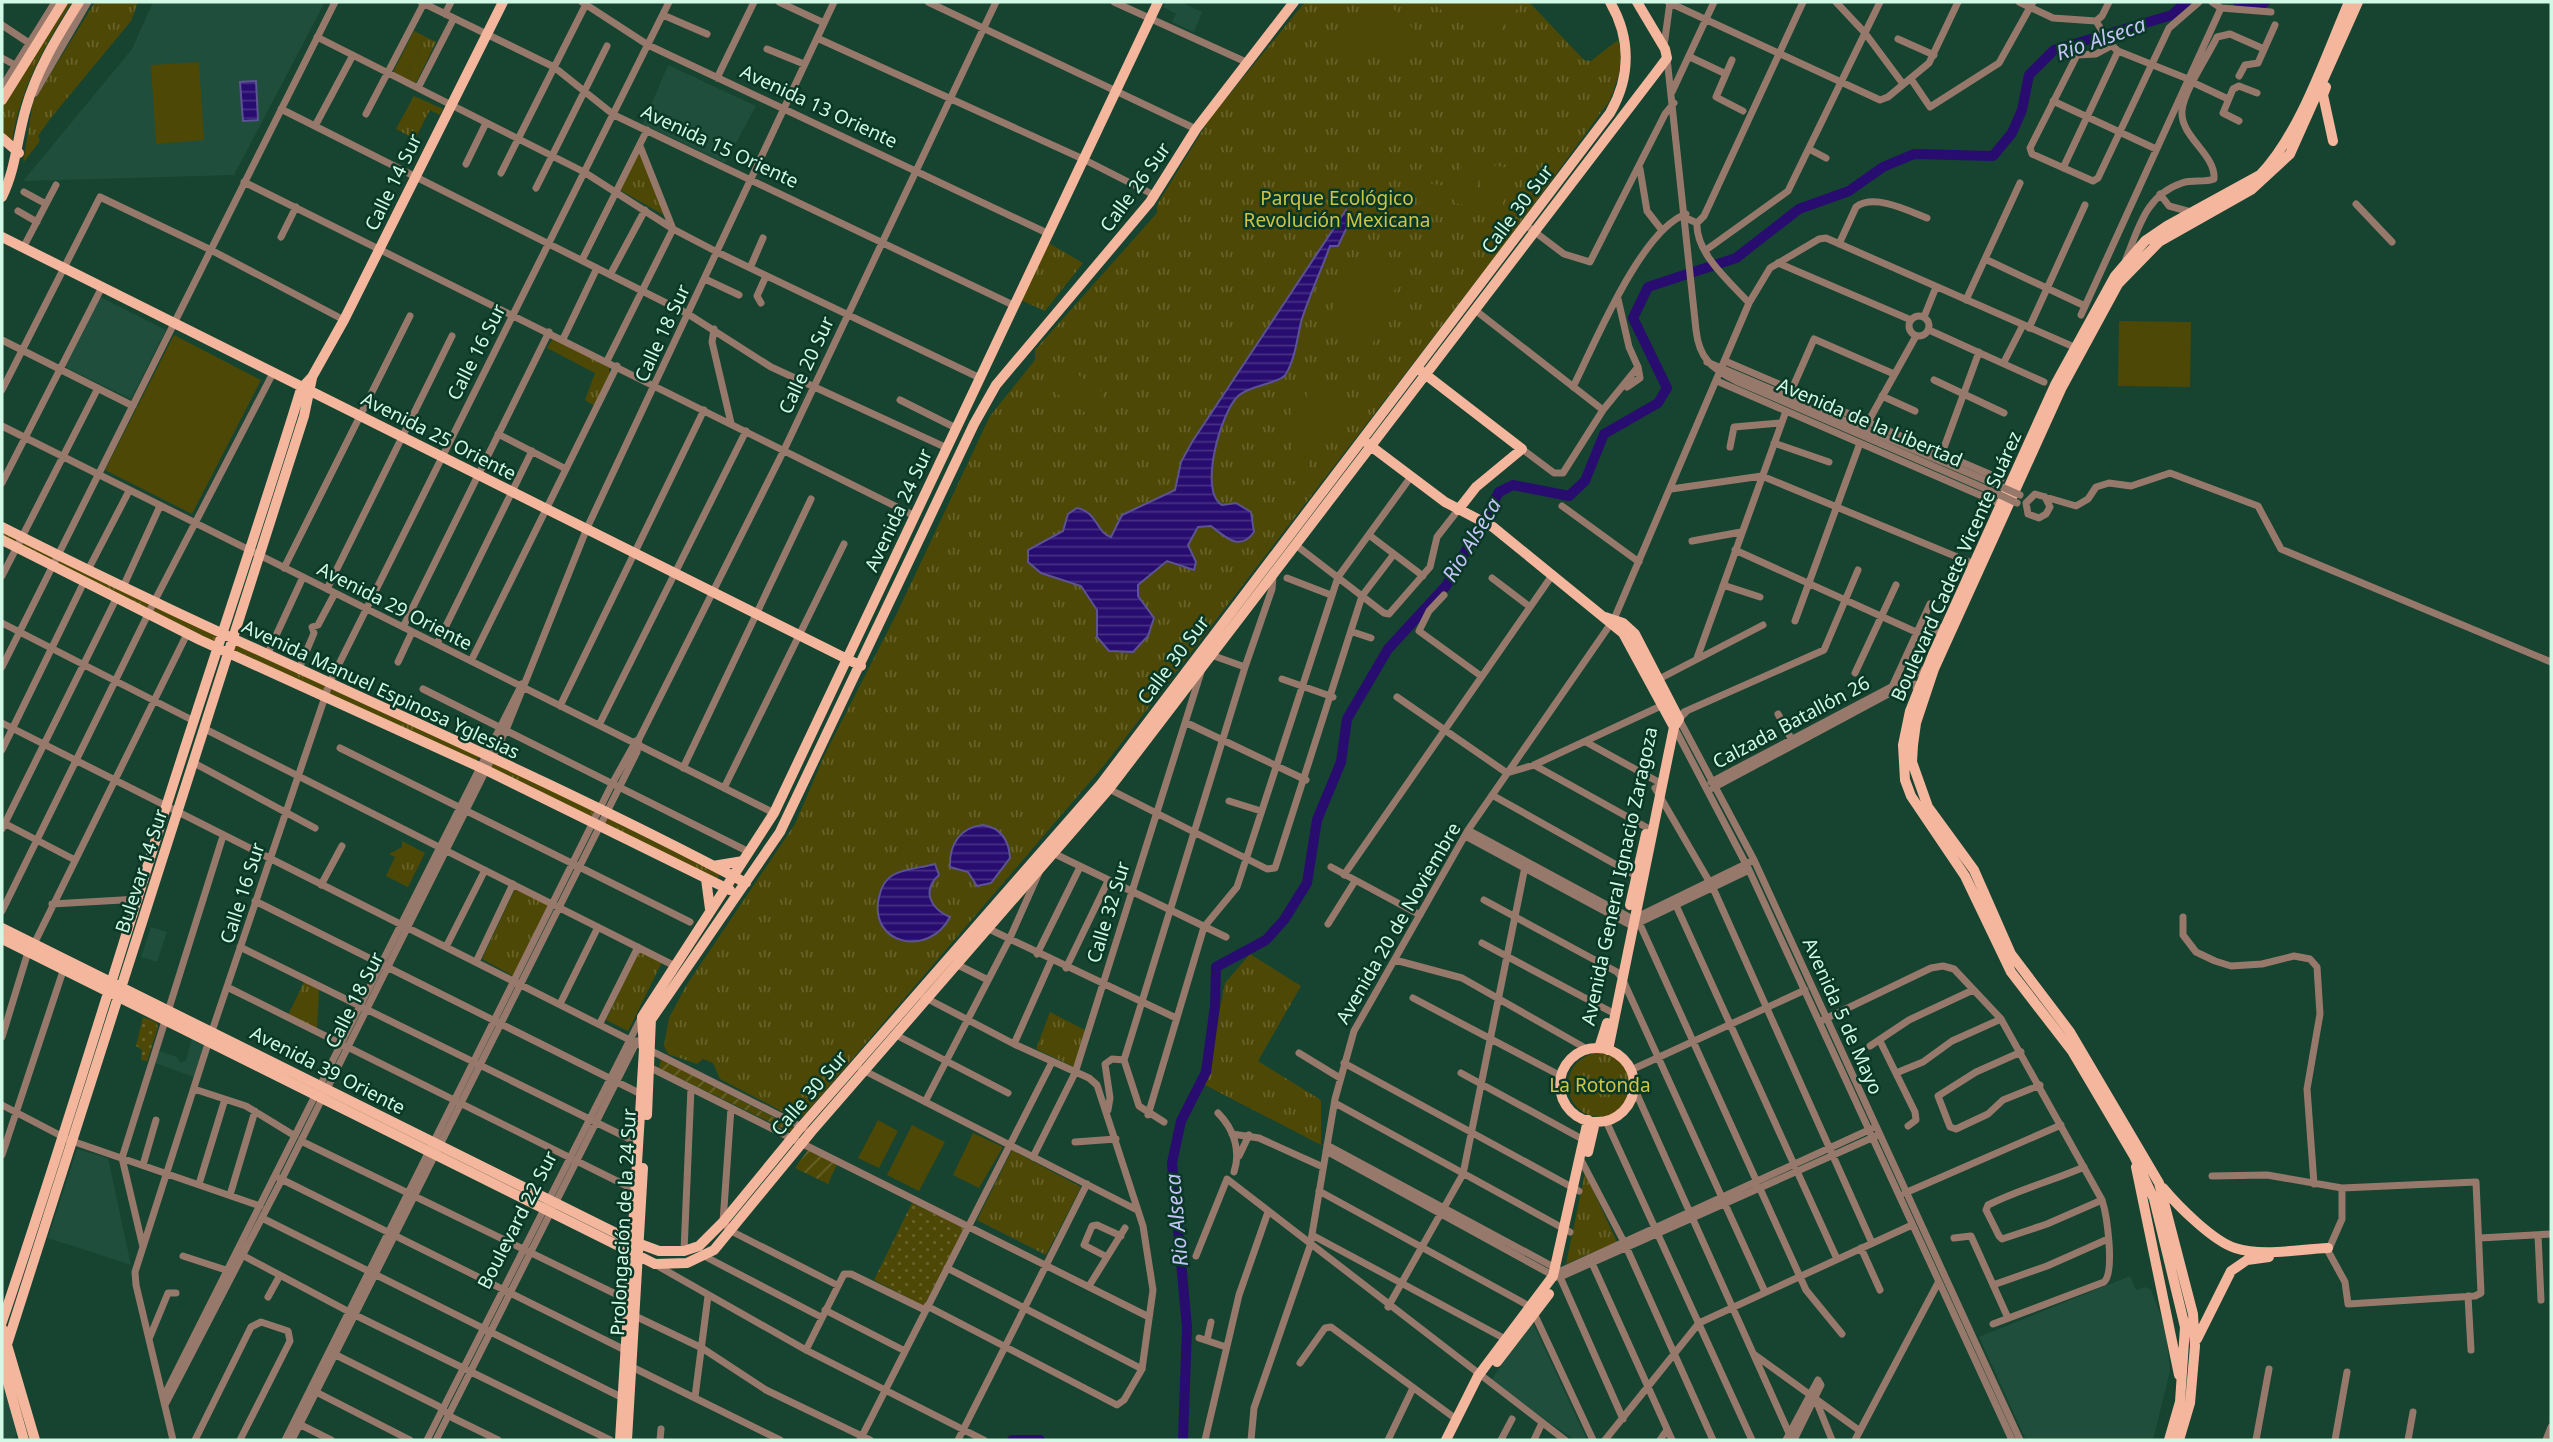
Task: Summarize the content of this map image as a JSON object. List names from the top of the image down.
{
  "streets": {
    "main road": [
      "Calle 14 Sur",
      "Calle 26 Sur",
      "Calle 30 Sur",
      "Avenida 25 Oriente",
      "Avenida 24 Sur",
      "Boulevard Cadete Vicente Suárez",
      "Avenida Manuel Espinosa Yglesias",
      "Bulevar 14 Sur",
      "Avenida General Ignacio Zaragoza",
      "Avenida 5 de Mayo",
      "Avenida 39 Oriente",
      "Prolongación de la 24 Sur"
    ],
    "street": [
      "Avenida 13 Oriente",
      "Avenida 15 Oriente",
      "Calle 18 Sur",
      "Calle 16 Sur",
      "Calle 20 Sur",
      "Avenida de la Libertad",
      "Avenida 29 Oriente",
      "Calzada Batallón 26",
      "Calle 32 Sur",
      "Avenida 20 de Noviembre",
      "Boulevard 22 Sur"
    ]
  },
  "crossings": [
    ["Avenida 13 Oriente", "Calle 18 Sur"],
    ["Avenida 13 Oriente", "Calle 16 Sur"],
    ["Avenida 13 Oriente", "Calle 20 Sur"],
    ["Avenida 13 Oriente", "Avenida 24 Sur"],
    ["Avenida 15 Oriente", "Calle 14 Sur"],
    ["Avenida 15 Oriente", "Calle 18 Sur"],
    ["Avenida 15 Oriente", "Calle 16 Sur"],
    ["Avenida 15 Oriente", "Calle 20 Sur"],
    ["Avenida 15 Oriente", "Avenida 24 Sur"],
    ["Calle 14 Sur", "Avenida 25 Oriente"],
    ["Calle 14 Sur", "Bulevar 14 Sur"],
    ["Calle 26 Sur", "Avenida 24 Sur"],
    ["Calle 30 Sur", "Avenida de la Libertad"],
    ["Calle 30 Sur", "Calle 32 Sur"],
    ["Calle 18 Sur", "Calle 16 Sur"],
    ["Calle 18 Sur", "Avenida 25 Oriente"],
    ["Calle 18 Sur", "Avenida 29 Oriente"],
    ["Calle 18 Sur", "Avenida Manuel Espinosa Yglesias"],
    ["Calle 18 Sur", "Avenida 39 Oriente"],
    ["Calle 16 Sur", "Avenida 25 Oriente"],
    ["Calle 16 Sur", "Avenida 29 Oriente"],
    ["Calle 16 Sur", "Avenida Manuel Espinosa Yglesias"],
    ["Calle 16 Sur", "Avenida 39 Oriente"],
    ["Calle 20 Sur", "Avenida 25 Oriente"],
    ["Calle 20 Sur", "Avenida 29 Oriente"],
    ["Calle 20 Sur", "Avenida Manuel Espinosa Yglesias"],
    ["Calle 20 Sur", "Avenida 39 Oriente"],
    ["Avenida de la Libertad", "Avenida 20 de Noviembre"],
    ["Avenida 25 Oriente", "Avenida 24 Sur"],
    ["Avenida 25 Oriente", "Bulevar 14 Sur"],
    ["Avenida 24 Sur", "Avenida 29 Oriente"],
    ["Avenida 24 Sur", "Avenida Manuel Espinosa Yglesias"],
    ["Avenida 24 Sur", "Boulevard 22 Sur"],
    ["Avenida 24 Sur", "Prolongación de la 24 Sur"],
    ["Boulevard Cadete Vicente Suárez", "Calzada Batallón 26"],
    ["Avenida 29 Oriente", "Bulevar 14 Sur"],
    ["Avenida Manuel Espinosa Yglesias", "Bulevar 14 Sur"],
    ["Calzada Batallón 26", "Avenida 5 de Mayo"],
    ["Bulevar 14 Sur", "Avenida 39 Oriente"],
    ["Avenida General Ignacio Zaragoza", "Avenida 5 de Mayo"],
    ["Avenida 20 de Noviembre", "Avenida 5 de Mayo"],
    ["Avenida 39 Oriente", "Boulevard 22 Sur"],
    ["Avenida 39 Oriente", "Prolongación de la 24 Sur"],
    ["Boulevard 22 Sur", "Prolongación de la 24 Sur"]
  ],
  "water": ["Rio Alseca"],
  "parks": ["Parque Ecológico Revolución Mexicana", "La Rotonda"]
}
